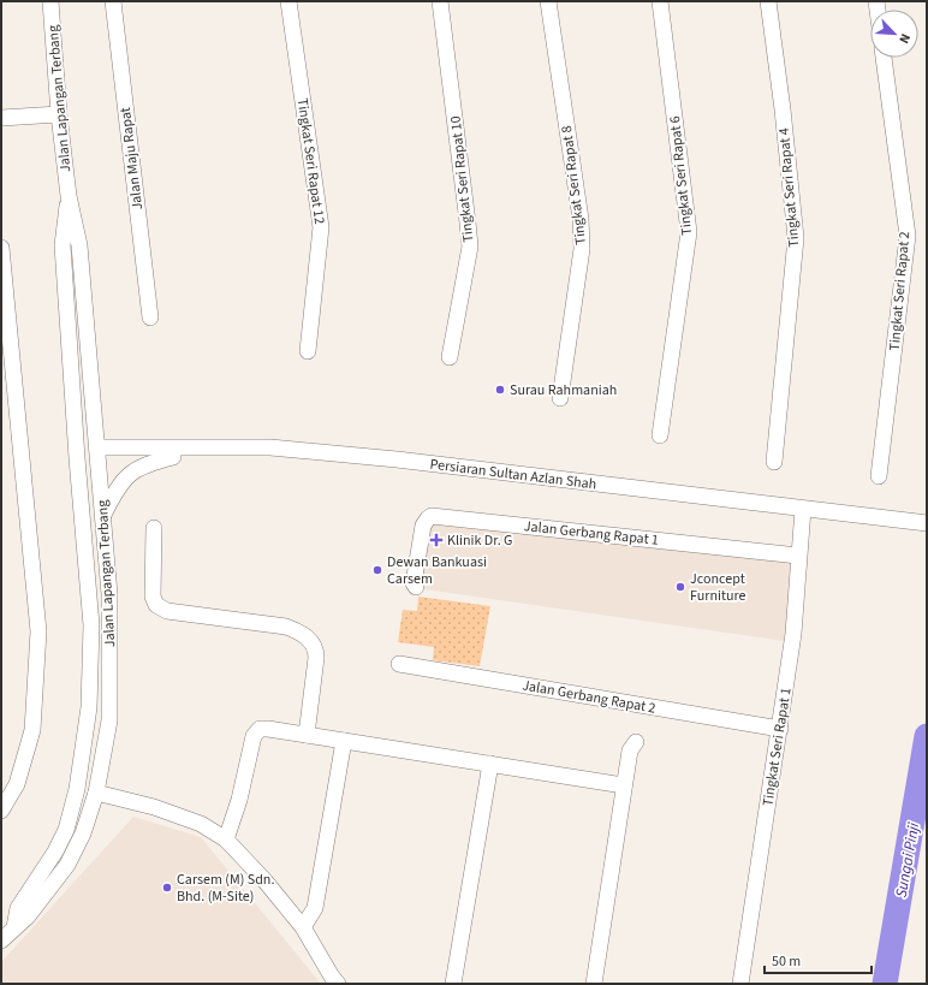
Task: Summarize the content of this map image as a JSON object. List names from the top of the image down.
{
  "streets": {
    "street": [
      "Jalan Lapangan Terbang",
      "Jalan Maju Rapat",
      "Tingkat Seri Rapat 12",
      "Tingkat Seri Rapat 6",
      "Tingkat Seri Rapat 10",
      "Tingkat Seri Rapat 8",
      "Tingkat Seri Rapat 4",
      "Tingkat Seri Rapat 2",
      "Persiaran Sultan Azlan Shah",
      "Jalan Gerbang Rapat 1",
      "Jalan Gerbang Rapat 2",
      "Tingkat Seri Rapat 1"
    ]
  },
  "crossings": [
    ["Jalan Lapangan Terbang", "Persiaran Sultan Azlan Shah"],
    ["Persiaran Sultan Azlan Shah", "Tingkat Seri Rapat 1"],
    ["Jalan Gerbang Rapat 1", "Tingkat Seri Rapat 1"],
    ["Jalan Gerbang Rapat 2", "Tingkat Seri Rapat 1"]
  ],
  "water": ["Sungai Pinji"],
  "places": {
    "other": [
      "Surau Rahmaniah",
      "Dewan Bankuasi Carsem",
      "Jconcept Furniture",
      "Carsem (M) Sdn. Bhd. (M-Site)"
    ],
    "health": ["Klinik Dr. G"]
  },
  "scale_bar": "50 m",
  "north": "bottom right"
}
